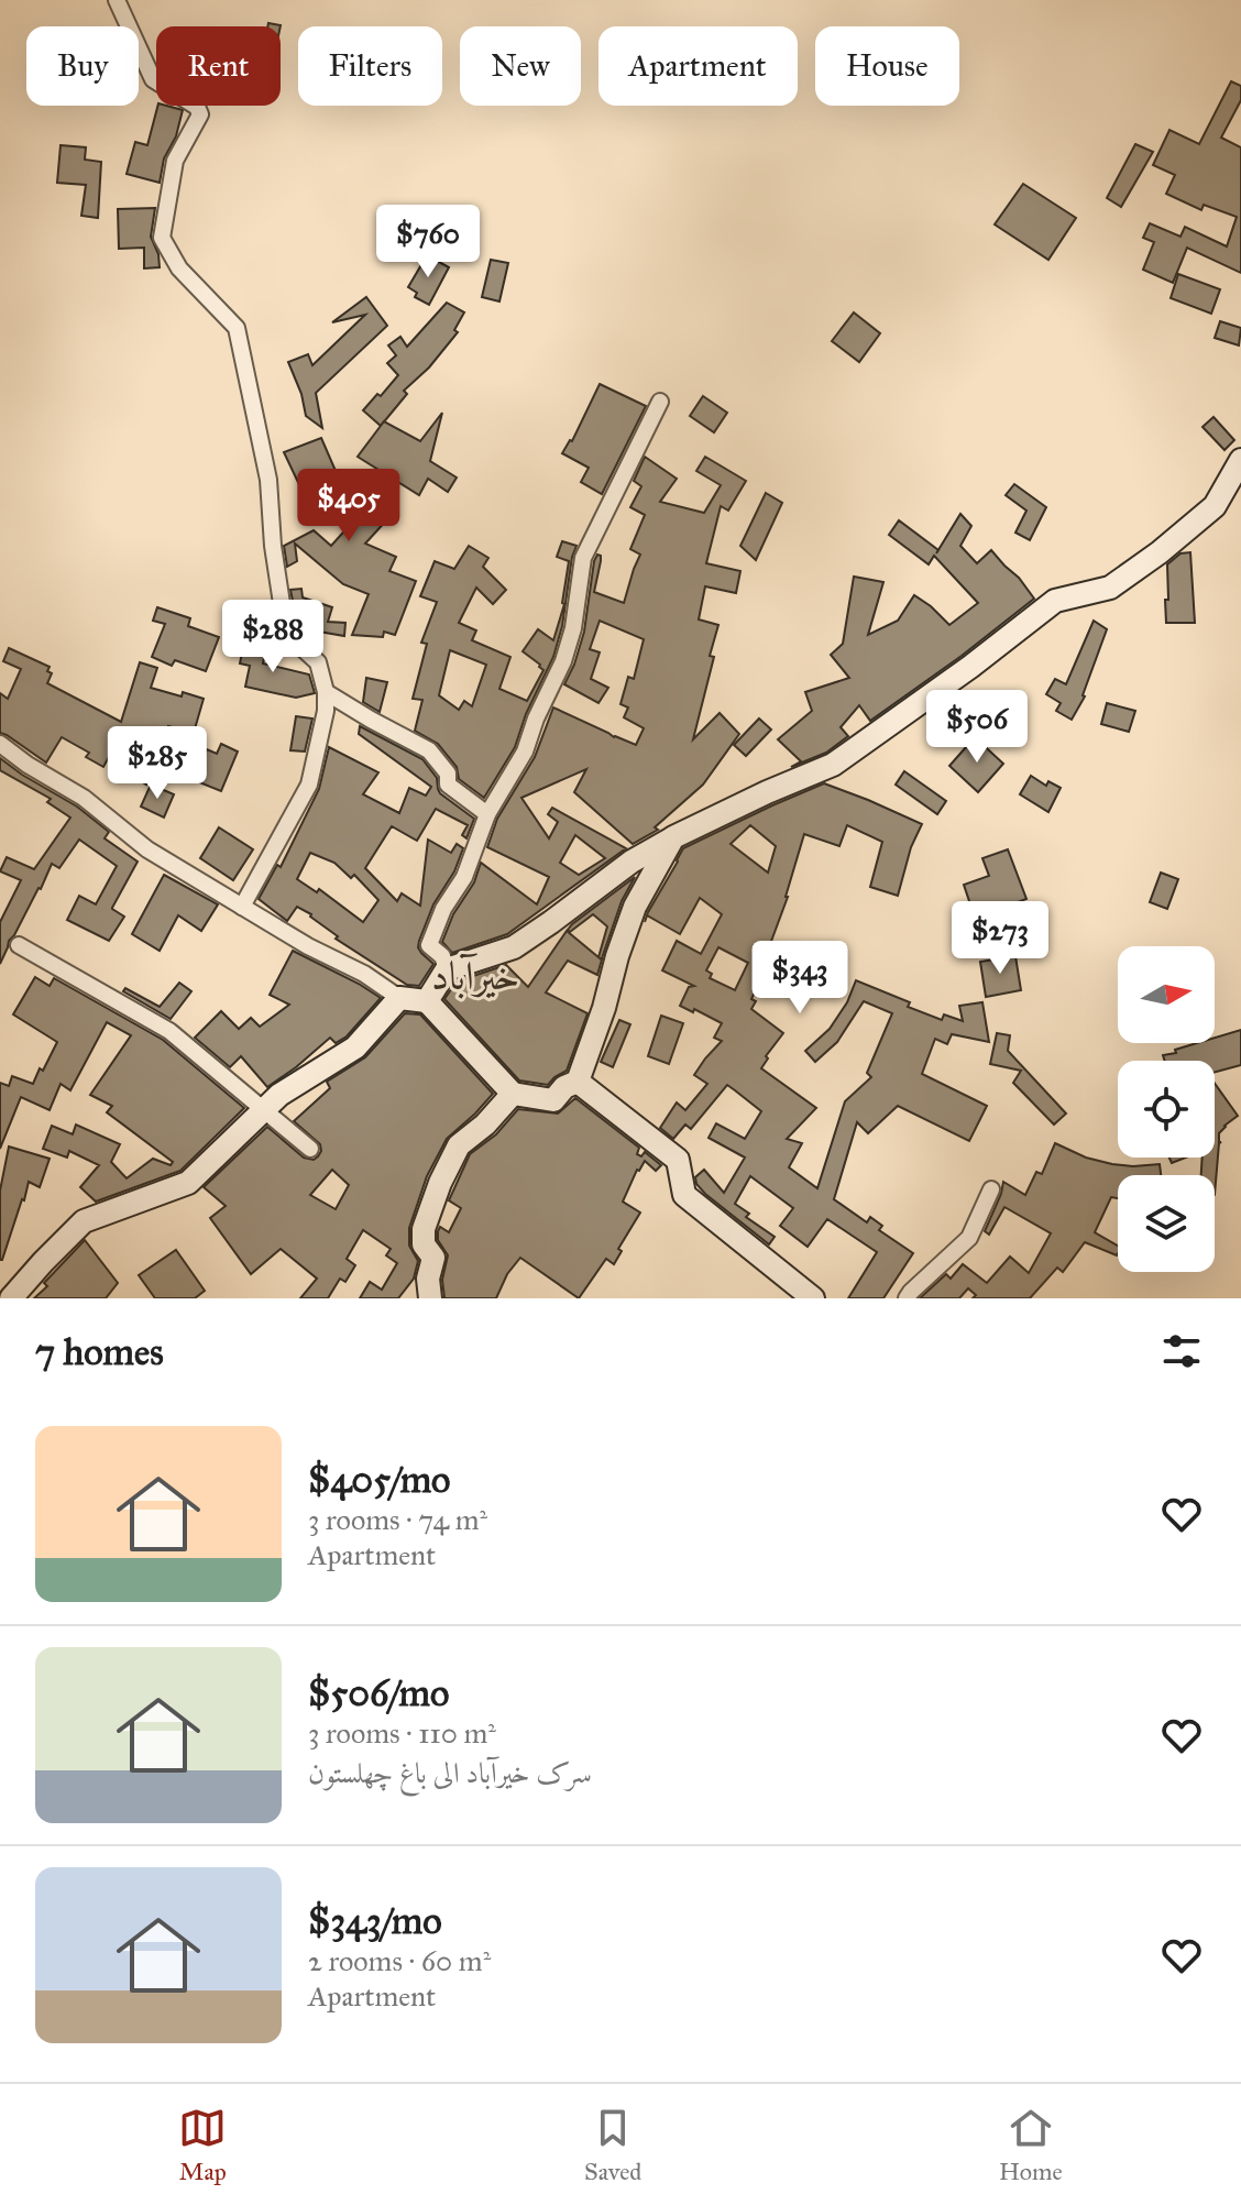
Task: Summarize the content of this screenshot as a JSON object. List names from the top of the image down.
{
  "districts": ["خیرآباد"],
  "north": "right",
  "page": {
    "chip": [
      "Buy",
      "Rent",
      "Filters",
      "New",
      "Apartment",
      "House"
    ],
    "price": [
      "$760",
      "$405",
      "$288",
      "$506",
      "$285",
      "$273",
      "$343"
    ],
    "heading": "7 homes",
    "list": [
      {
        "name": "$405/mo",
        "note": "3 rooms · 74 m² · Apartment"
      },
      {
        "name": "$506/mo",
        "note": "3 rooms · 110 m² · سرک خیرآباد الی باغ چهلستون"
      },
      {
        "name": "$343/mo",
        "note": "2 rooms · 60 m² · Apartment"
      }
    ],
    "tabs": ["Map", "Saved", "Home"]
  }
}
